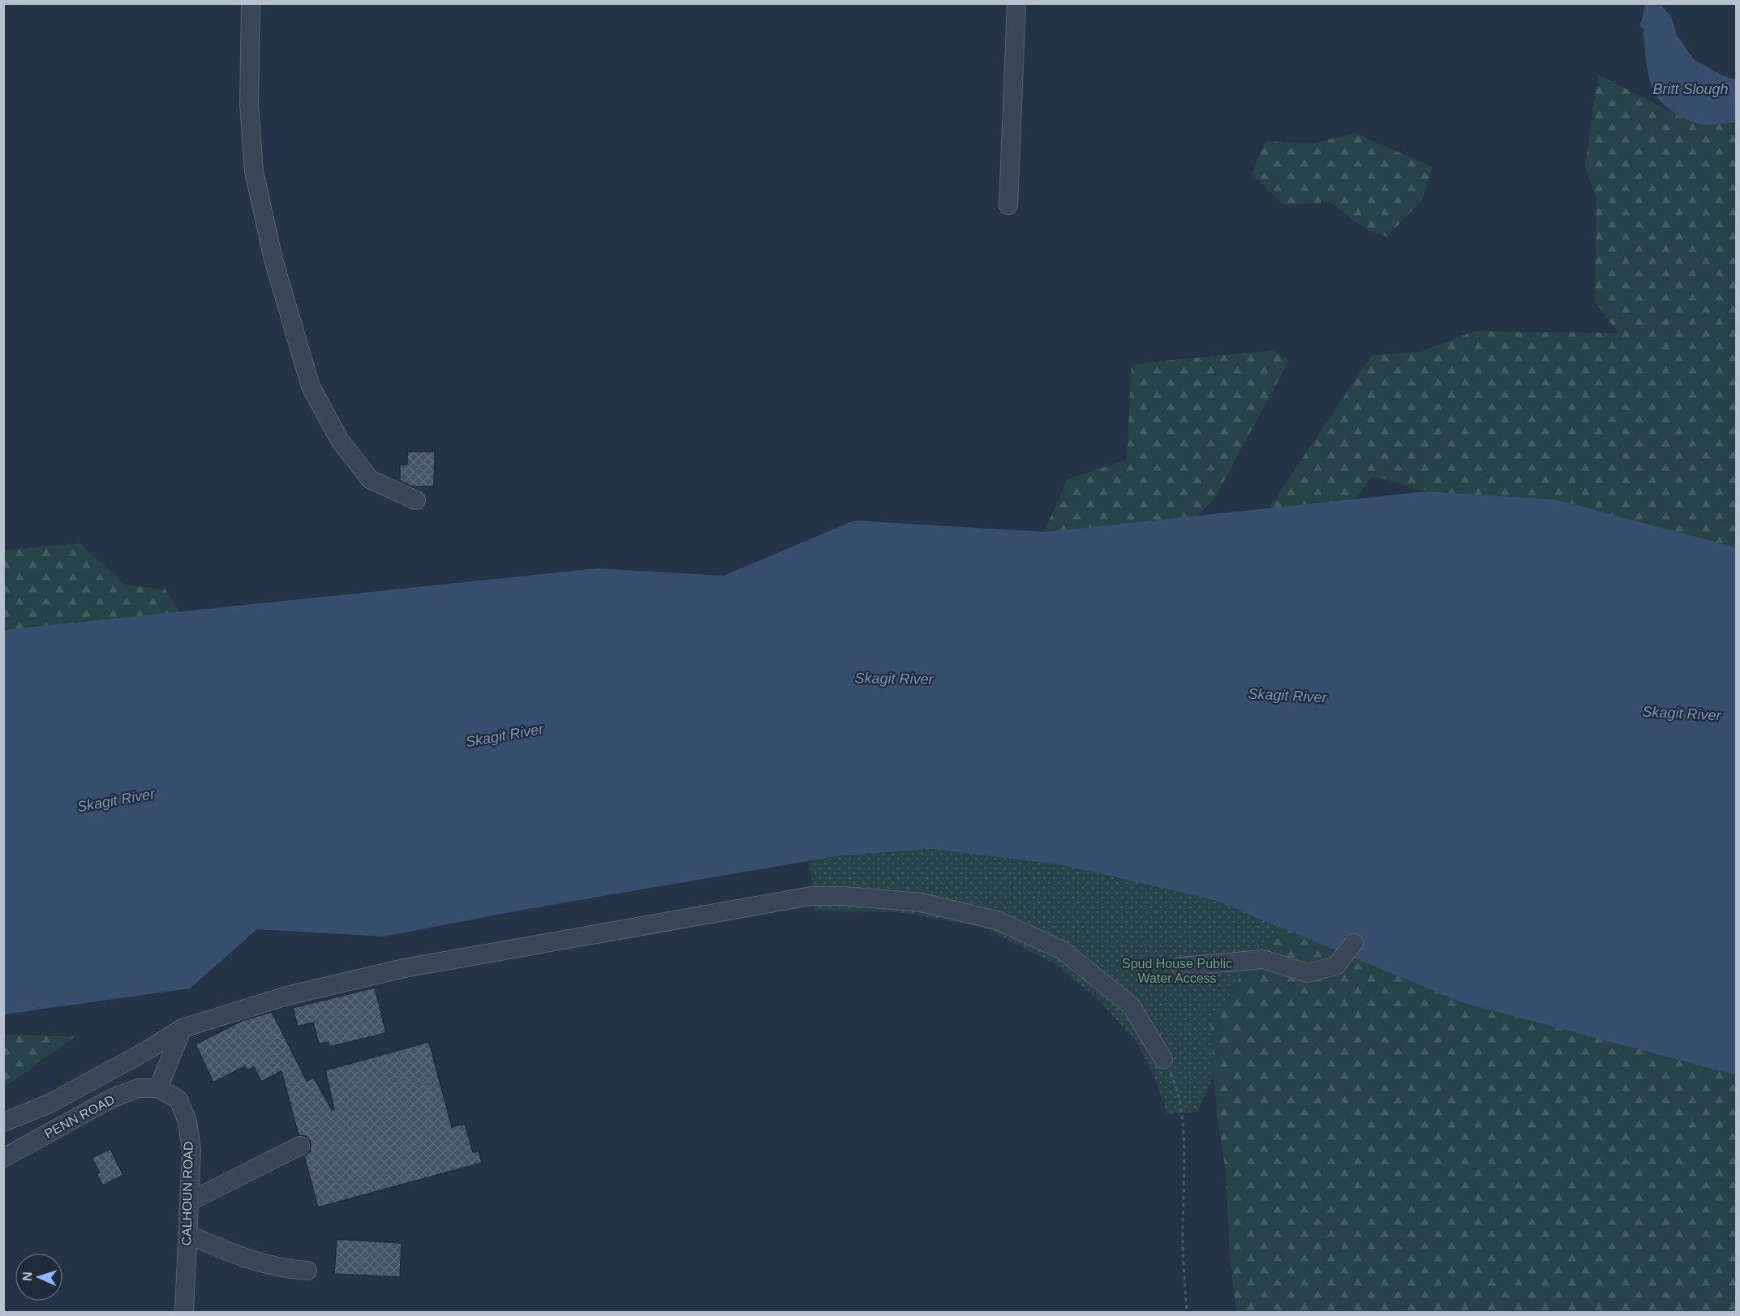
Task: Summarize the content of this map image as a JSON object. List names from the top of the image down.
{
  "streets": {
    "street": ["PENN ROAD", "CALHOUN ROAD"]
  },
  "crossings": [
    ["PENN ROAD", "CALHOUN ROAD"]
  ],
  "water": ["Britt Slough", "Skagit River"],
  "parks": ["Spud House Public Water Access"],
  "north": "left"
}
